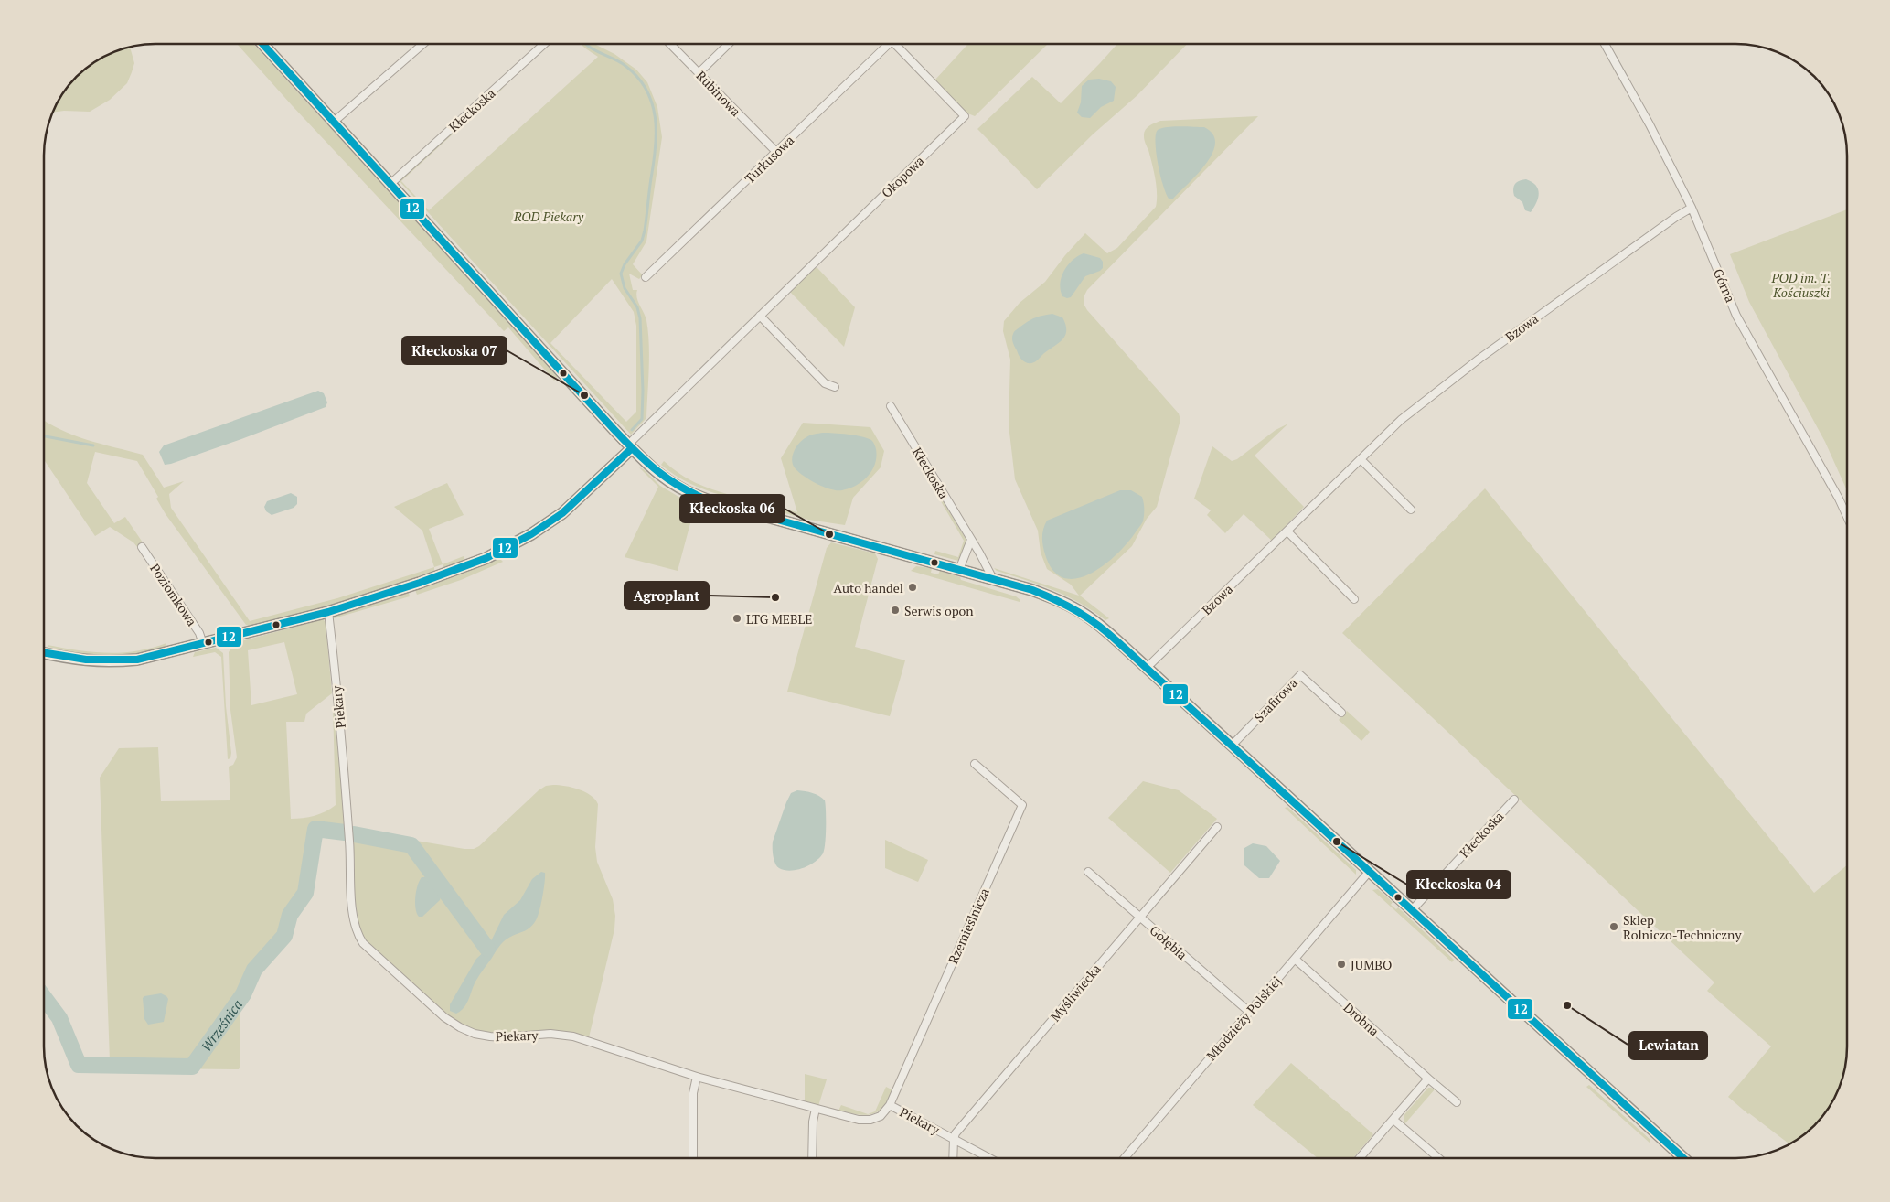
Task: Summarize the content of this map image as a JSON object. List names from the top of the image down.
{
  "streets": {
    "street": [
      "Rubinowa",
      "Kłeckoska",
      "Turkusowa",
      "Okopowa",
      "Górna",
      "Bzowa",
      "Poziomkowa",
      "Szafirowa",
      "Piekary",
      "Rzemieślnicza",
      "Gołębia",
      "Myśliwiecka",
      "Młodzieży Polskiej",
      "Drobna"
    ]
  },
  "crossings": [
    ["Rubinowa", "Turkusowa"],
    ["Górna", "Bzowa"],
    ["Piekary", "Rzemieślnicza"],
    ["Piekary", "Myśliwiecka"],
    ["Gołębia", "Myśliwiecka"],
    ["Gołębia", "Młodzieży Polskiej"],
    ["Młodzieży Polskiej", "Drobna"]
  ],
  "water": ["Wrześnica"],
  "parks": ["ROD Piekary", "POD im. T. Kościuszki"],
  "places": [
    "Kłeckoska 07",
    "Kłeckoska 06",
    "Auto handel",
    "Agroplant",
    "Serwis opon",
    "LTG MEBLE",
    "Kłeckoska 04",
    "Sklep Rolniczo-Techniczny",
    "JUMBO",
    "Lewiatan"
  ],
  "lines": ["transit line 12"]
}
